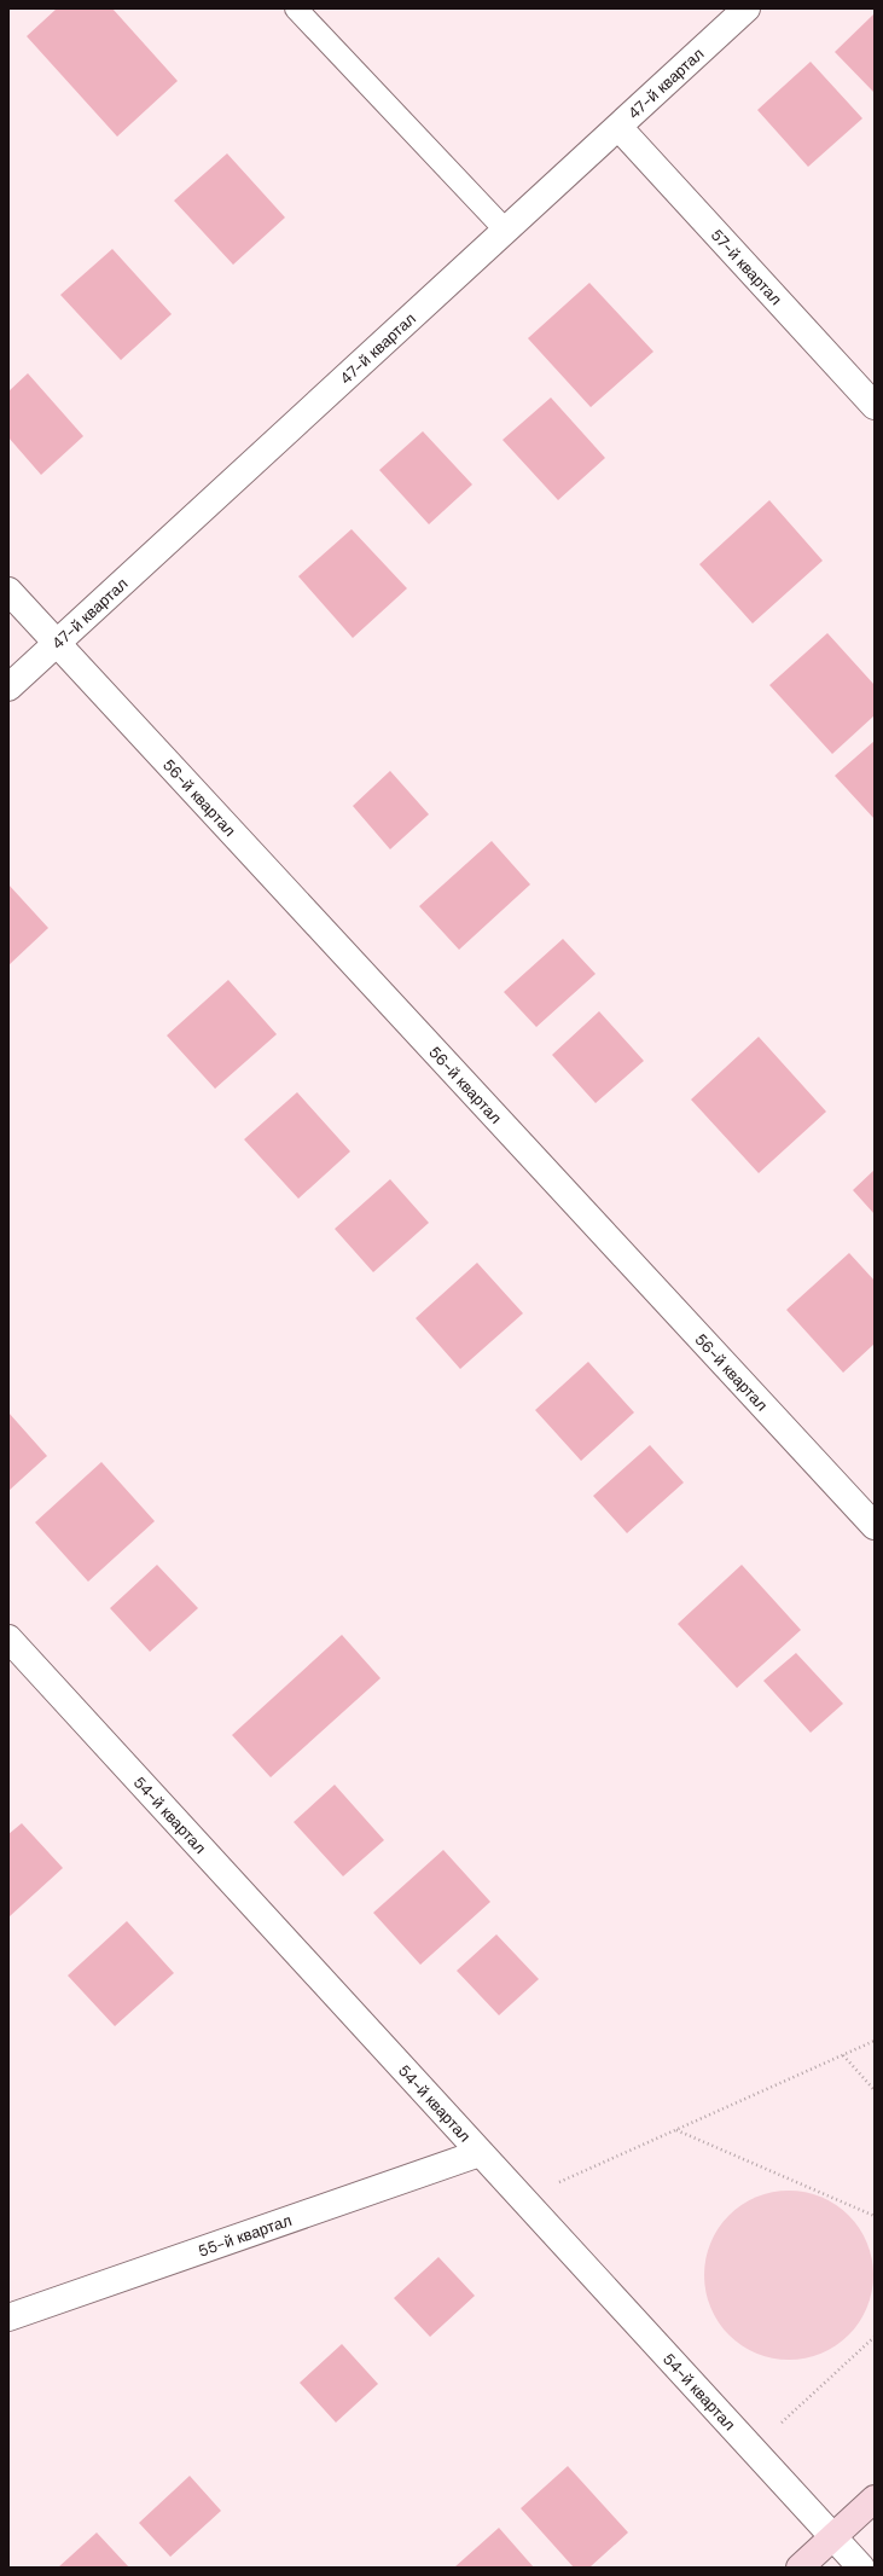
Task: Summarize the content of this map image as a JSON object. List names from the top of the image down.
{
  "streets": {
    "street": [
      "47-й квартал",
      "57-й квартал",
      "56-й квартал",
      "54-й квартал",
      "55-й квартал"
    ]
  },
  "crossings": [
    ["47-й квартал", "57-й квартал"],
    ["47-й квартал", "56-й квартал"],
    ["54-й квартал", "55-й квартал"]
  ]
}
